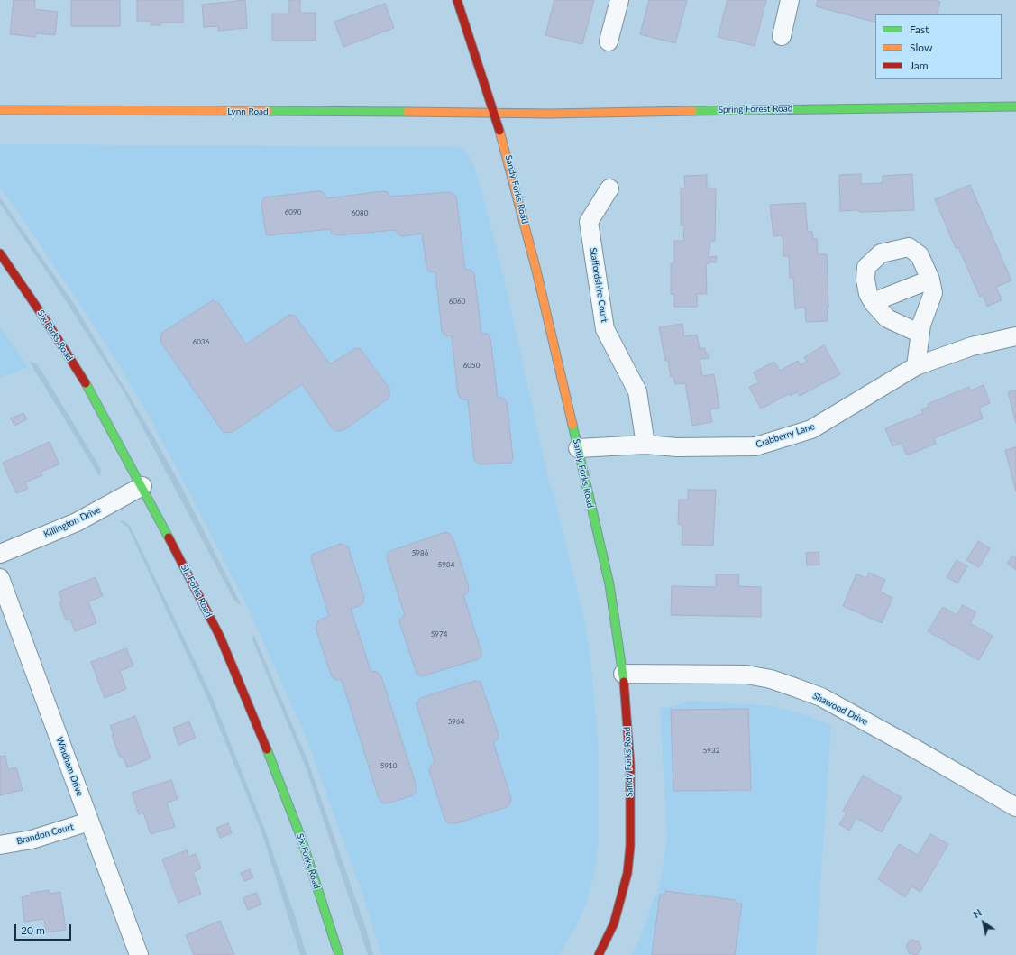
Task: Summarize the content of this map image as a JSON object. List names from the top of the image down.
{
  "streets": {
    "main road": [
      "Spring Forest Road",
      "Lynn Road",
      "Sandy Forks Road",
      "Six Forks Road"
    ],
    "street": [
      "Staffordshire Court",
      "Crabberry Lane",
      "Killington Drive",
      "Shawood Drive",
      "Windham Drive",
      "Brandon Court"
    ]
  },
  "crossings": [
    ["Spring Forest Road", "Lynn Road"],
    ["Spring Forest Road", "Sandy Forks Road"],
    ["Lynn Road", "Sandy Forks Road"],
    ["Sandy Forks Road", "Crabberry Lane"],
    ["Sandy Forks Road", "Shawood Drive"],
    ["Staffordshire Court", "Crabberry Lane"],
    ["Six Forks Road", "Killington Drive"],
    ["Windham Drive", "Brandon Court"]
  ],
  "house_numbers": [
    "6090",
    "6080",
    "6060",
    "6036",
    "6050",
    "5986",
    "5984",
    "5974",
    "5964",
    "5932",
    "5910"
  ],
  "legend": ["Fast", "Slow", "Jam"],
  "scale_bar": "20 m",
  "north": "top left"
}
